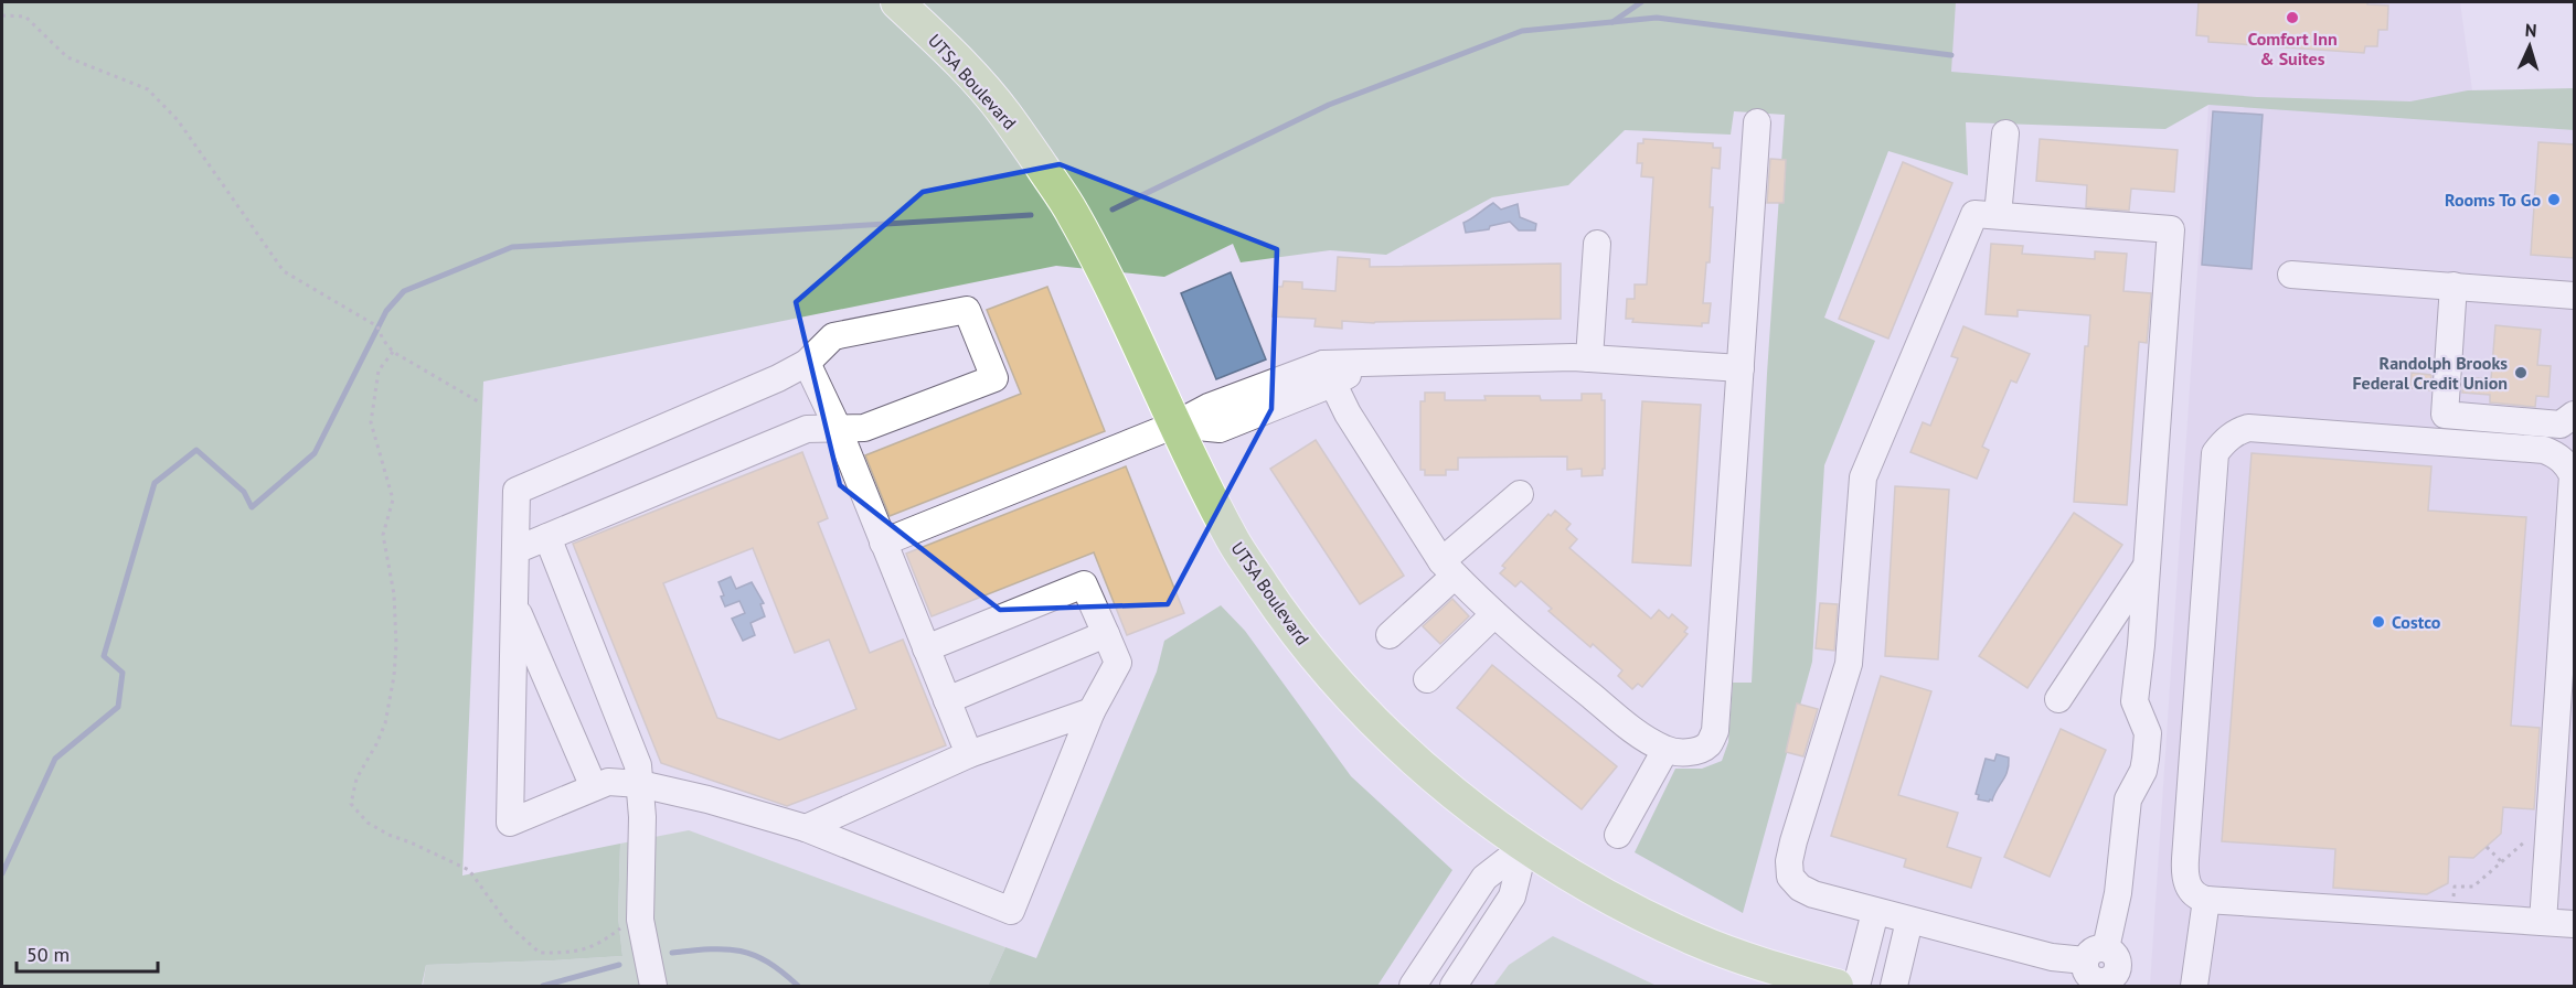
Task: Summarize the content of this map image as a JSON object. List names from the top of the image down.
{
  "streets": {
    "main road": ["UTSA Boulevard"]
  },
  "places": [
    "Comfort Inn & Suites",
    "Rooms To Go",
    "Randolph Brooks Federal Credit Union",
    "Costco"
  ],
  "scale_bar": "50 m",
  "north": "top"
}
